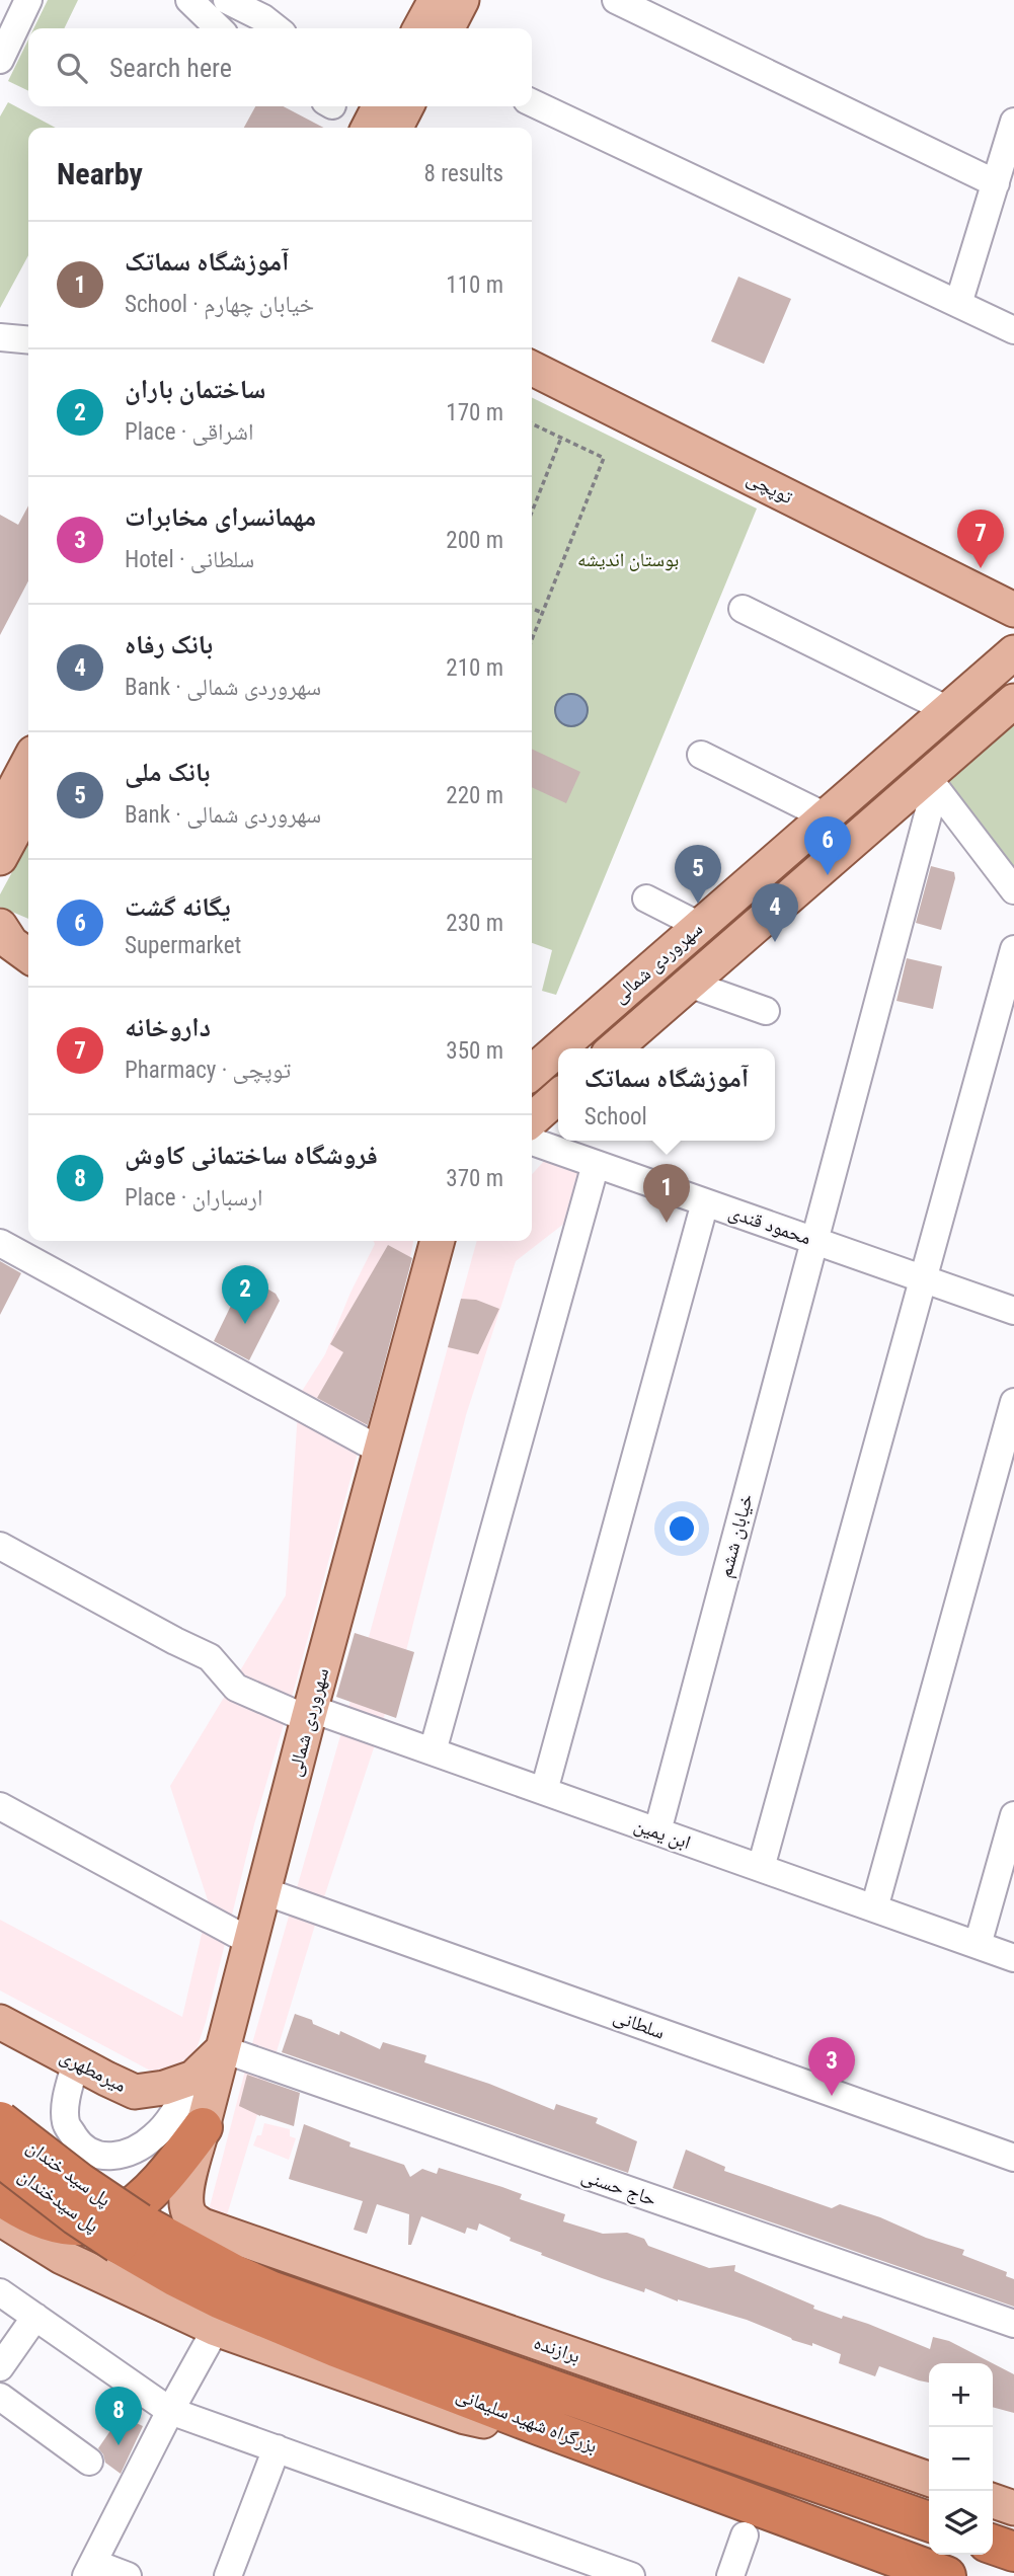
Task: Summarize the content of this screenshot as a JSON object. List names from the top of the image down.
{
  "streets": {
    "highway": ["پل سید خندان", "پل سیدخندان", "بزرگراه شهید سلیمانی"],
    "main road": [
      "توپچی",
      "سهروردی شمالی",
      "میرمطهری",
      "برازنده"
    ],
    "street": [
      "محمود قندی",
      "خیابان ششم",
      "ابن یمین",
      "سلطانی",
      "حاج حسنی"
    ]
  },
  "crossings": [
    ["سهروردی شمالی", "خیابان ششم"],
    ["سهروردی شمالی", "ابن یمین"],
    ["سهروردی شمالی", "سلطانی"],
    ["سهروردی شمالی", "میرمطهری"],
    ["سهروردی شمالی", "حاج حسنی"],
    ["سهروردی شمالی", "برازنده"],
    ["محمود قندی", "خیابان ششم"],
    ["خیابان ششم", "ابن یمین"],
    ["میرمطهری", "حاج حسنی"],
    ["پل سید خندان", "پل سیدخندان"],
    ["پل سید خندان", "بزرگراه شهید سلیمانی"],
    ["پل سیدخندان", "بزرگراه شهید سلیمانی"]
  ],
  "parks": ["بوستان اندیشه"],
  "page": {
    "search": "Search here",
    "heading": ["Nearby", "8 results"],
    "list": [
      {
        "mark": "1",
        "name": "آموزشگاه سماتک",
        "note": "School · خیابان چهارم",
        "value": "110 m"
      },
      {
        "mark": "2",
        "name": "ساختمان باران",
        "note": "Place · اشراقی",
        "value": "170 m"
      },
      {
        "mark": "3",
        "name": "مهمانسرای مخابرات",
        "note": "Hotel · سلطانی",
        "value": "200 m"
      },
      {
        "mark": "4",
        "name": "بانک رفاه",
        "note": "Bank · سهروردی شمالی",
        "value": "210 m"
      },
      {
        "mark": "5",
        "name": "بانک ملی",
        "note": "Bank · سهروردی شمالی",
        "value": "220 m"
      },
      {
        "mark": "6",
        "name": "یگانه گشت",
        "note": "Supermarket",
        "value": "230 m"
      },
      {
        "mark": "7",
        "name": "داروخانه",
        "note": "Pharmacy · توپچی",
        "value": "350 m"
      },
      {
        "mark": "8",
        "name": "فروشگاه ساختمانی کاوش",
        "note": "Place · ارسباران",
        "value": "370 m"
      }
    ],
    "pins": [
      "7",
      "6",
      "5",
      "4",
      "1",
      "2",
      "3",
      "8"
    ],
    "popup": ["آموزشگاه سماتک", "School"],
    "map_buttons": ["+", "−"]
  }
}
